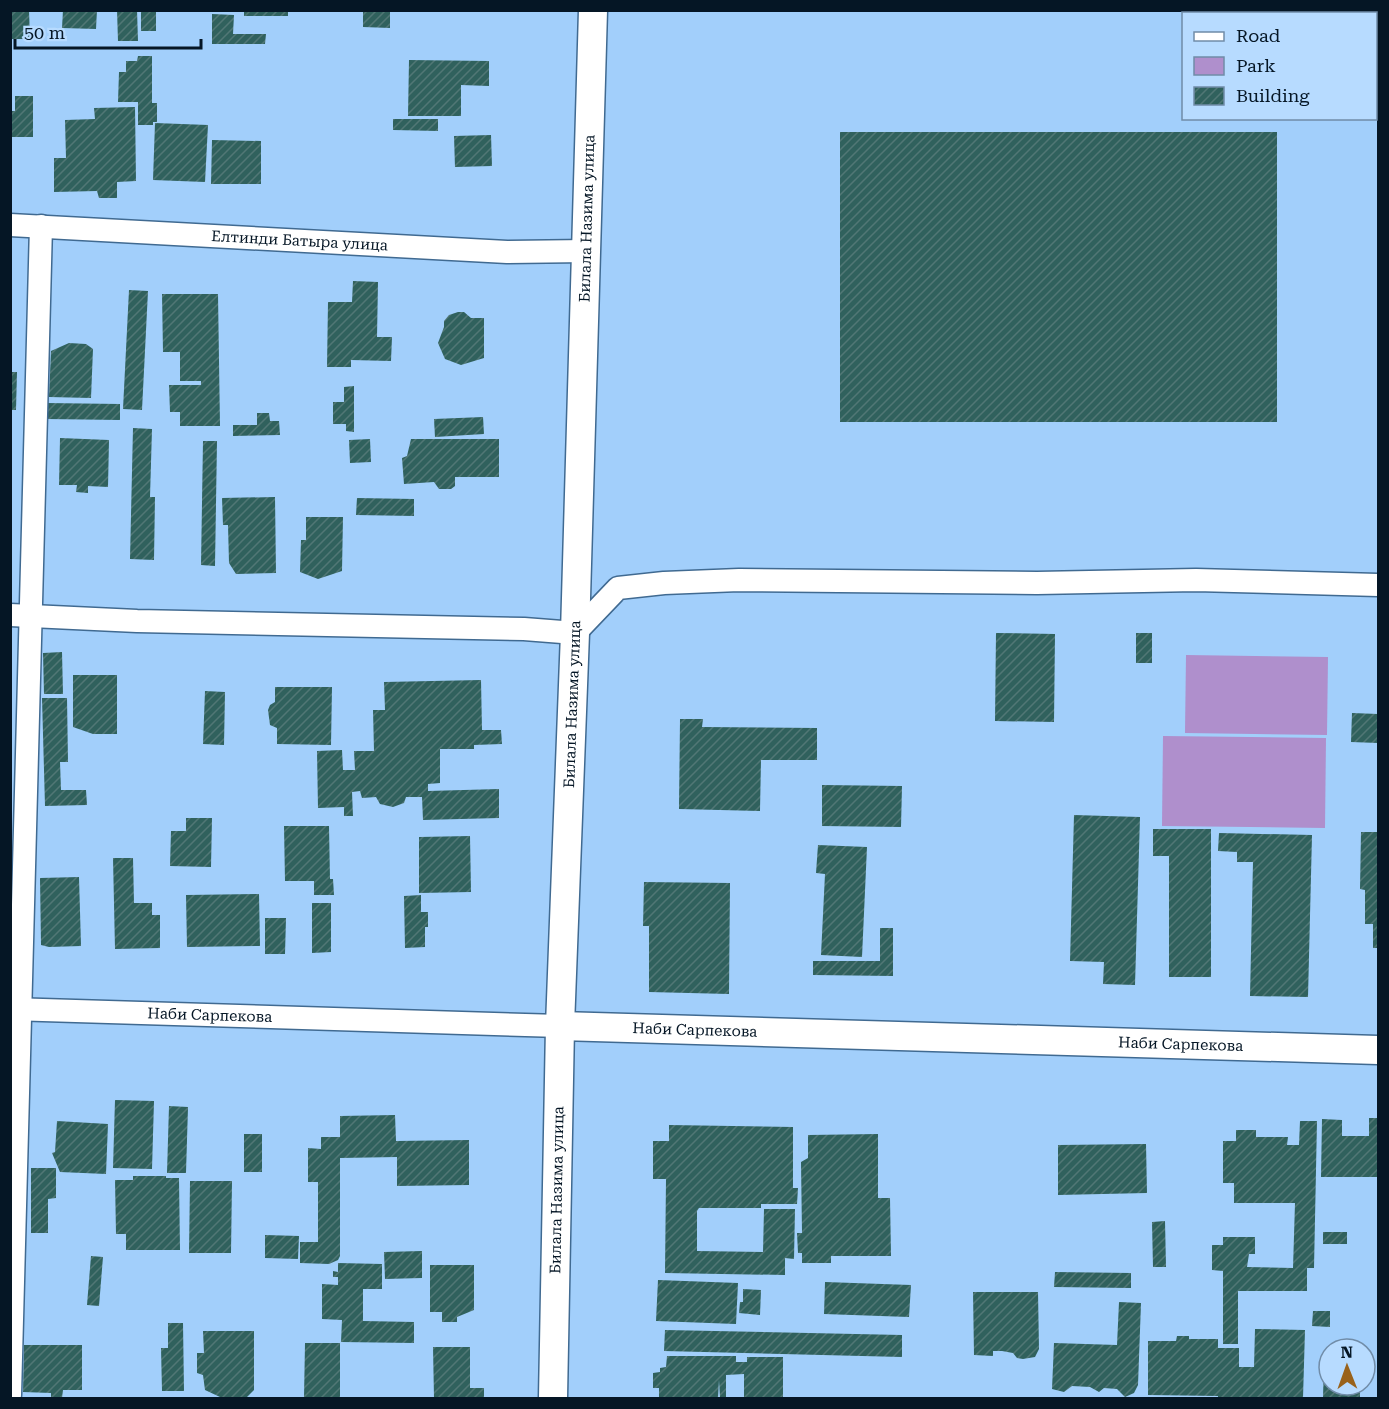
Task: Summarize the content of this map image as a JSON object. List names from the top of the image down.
{
  "streets": {
    "street": ["Билала Назима улица", "Елтинди Батыра улица", "Наби Сарпекова"]
  },
  "crossings": [
    ["Билала Назима улица", "Елтинди Батыра улица"],
    ["Билала Назима улица", "Наби Сарпекова"]
  ],
  "legend": ["Road", "Park", "Building"],
  "scale_bar": "50 m",
  "north": "top"
}
